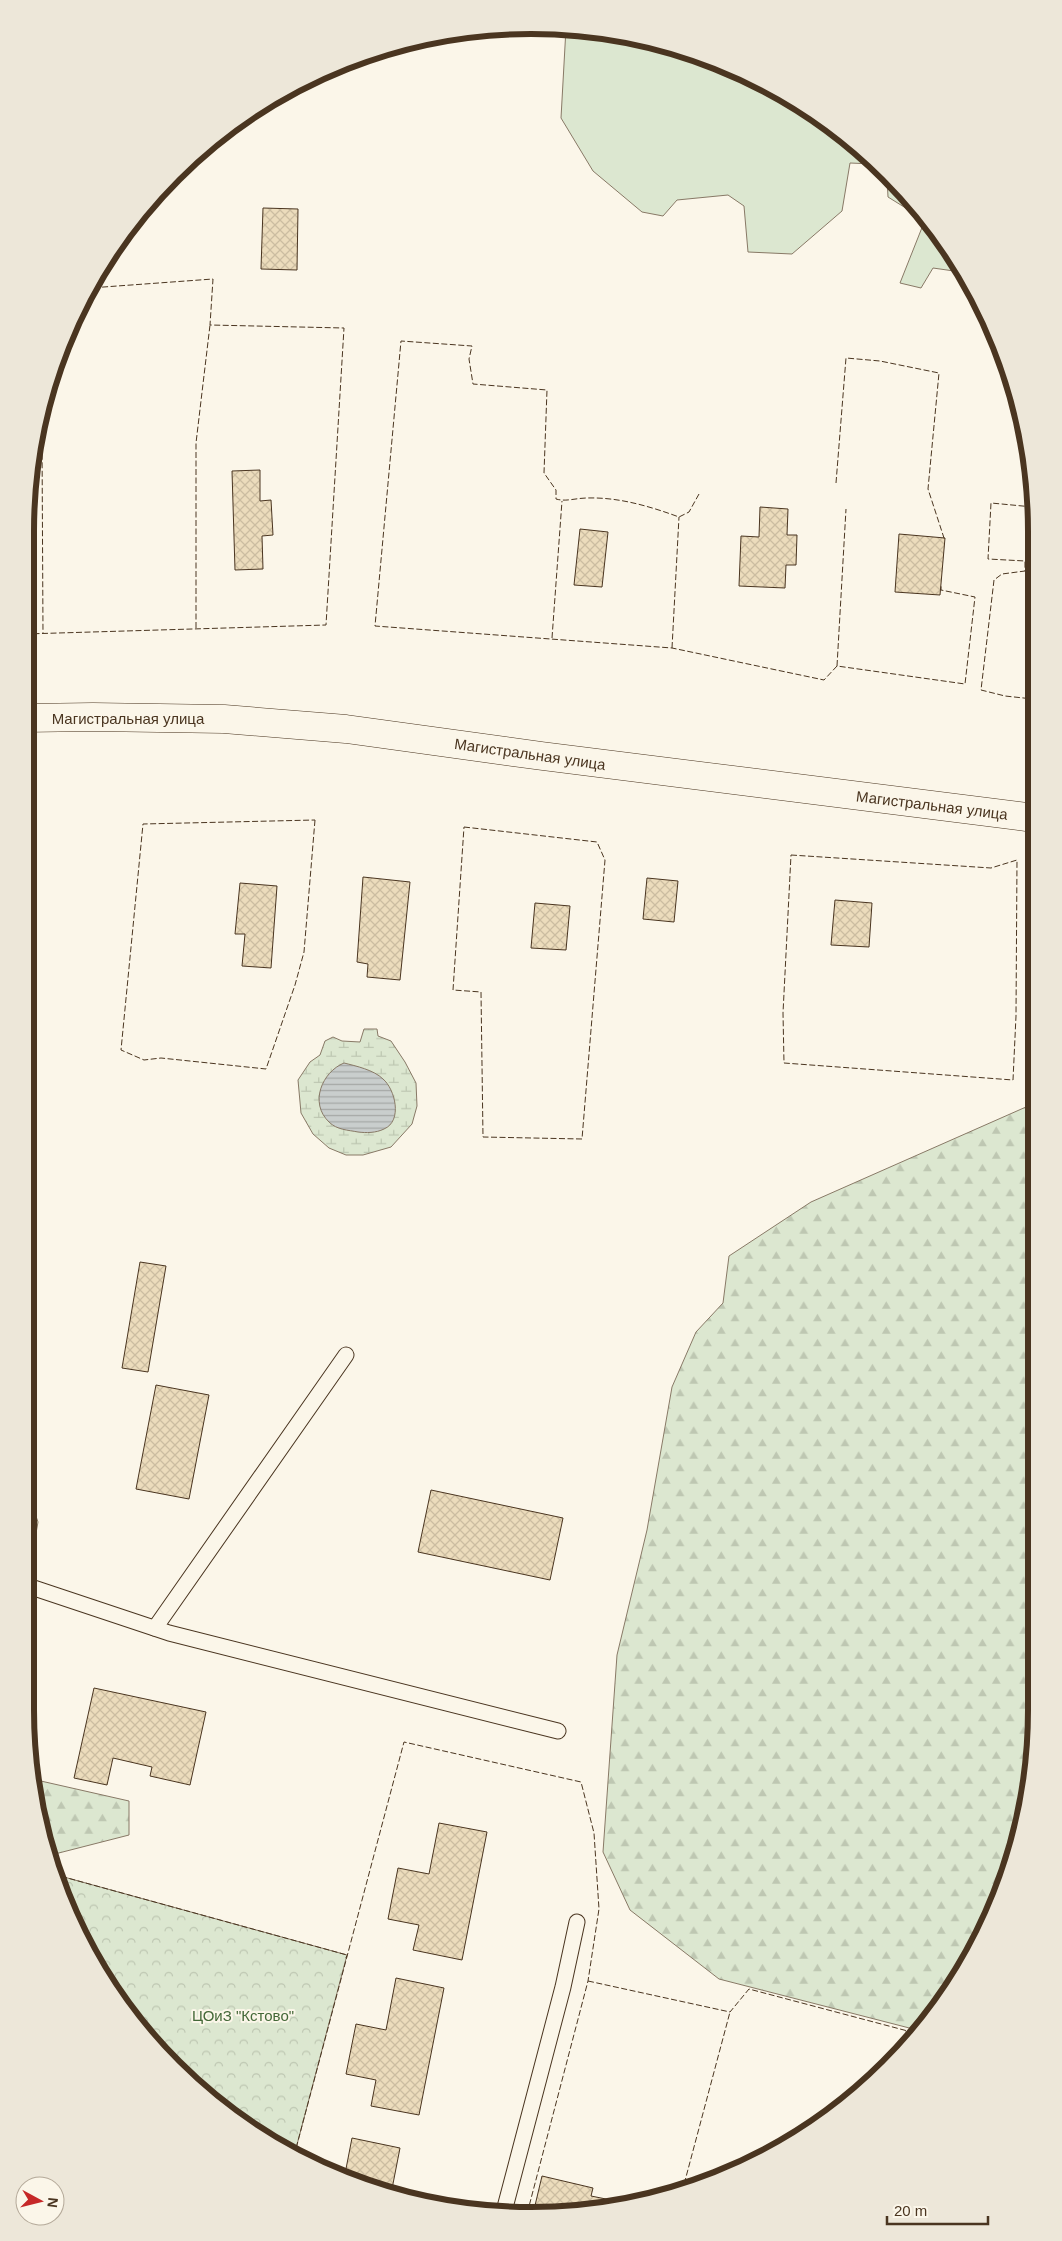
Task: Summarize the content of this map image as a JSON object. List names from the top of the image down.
{
  "streets": {
    "main road": ["Магистральная улица"]
  },
  "parks": ["ЦОиЗ \"Кстово\""],
  "scale_bar": "20 m",
  "north": "right"
}
